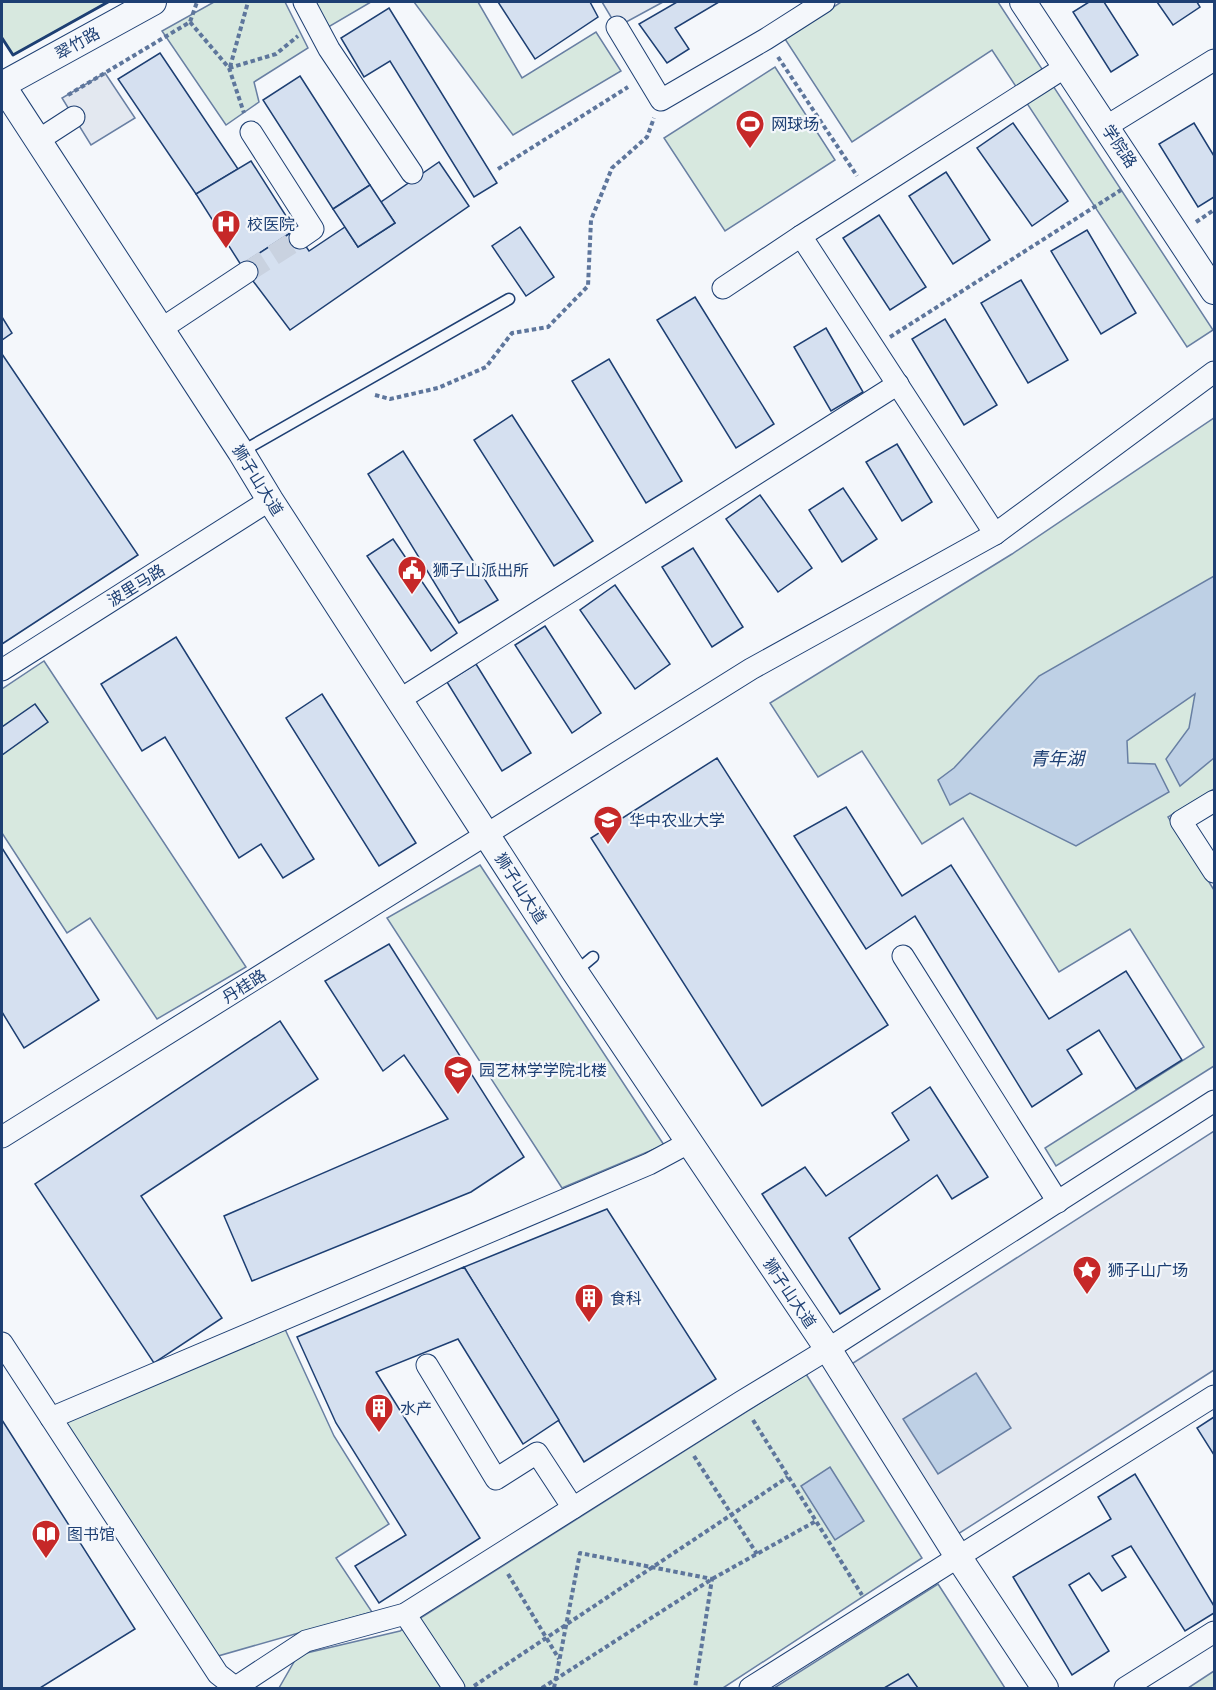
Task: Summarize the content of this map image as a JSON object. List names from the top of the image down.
{
  "streets": {
    "street": [
      "翠竹路",
      "学院路",
      "狮子山大道",
      "波里马路",
      "丹桂路"
    ]
  },
  "crossings": [
    ["翠竹路", "狮子山大道"],
    ["狮子山大道", "波里马路"],
    ["狮子山大道", "丹桂路"]
  ],
  "water": ["青年湖"],
  "places": {
    "sports": ["网球场"],
    "hospital": ["校医院"],
    "public building": ["狮子山派出所"],
    "school or university": ["华中农业大学", "园艺林学学院北楼"],
    "place": ["狮子山广场"],
    "building": ["食科", "水产"],
    "library": ["图书馆"]
  }
}
